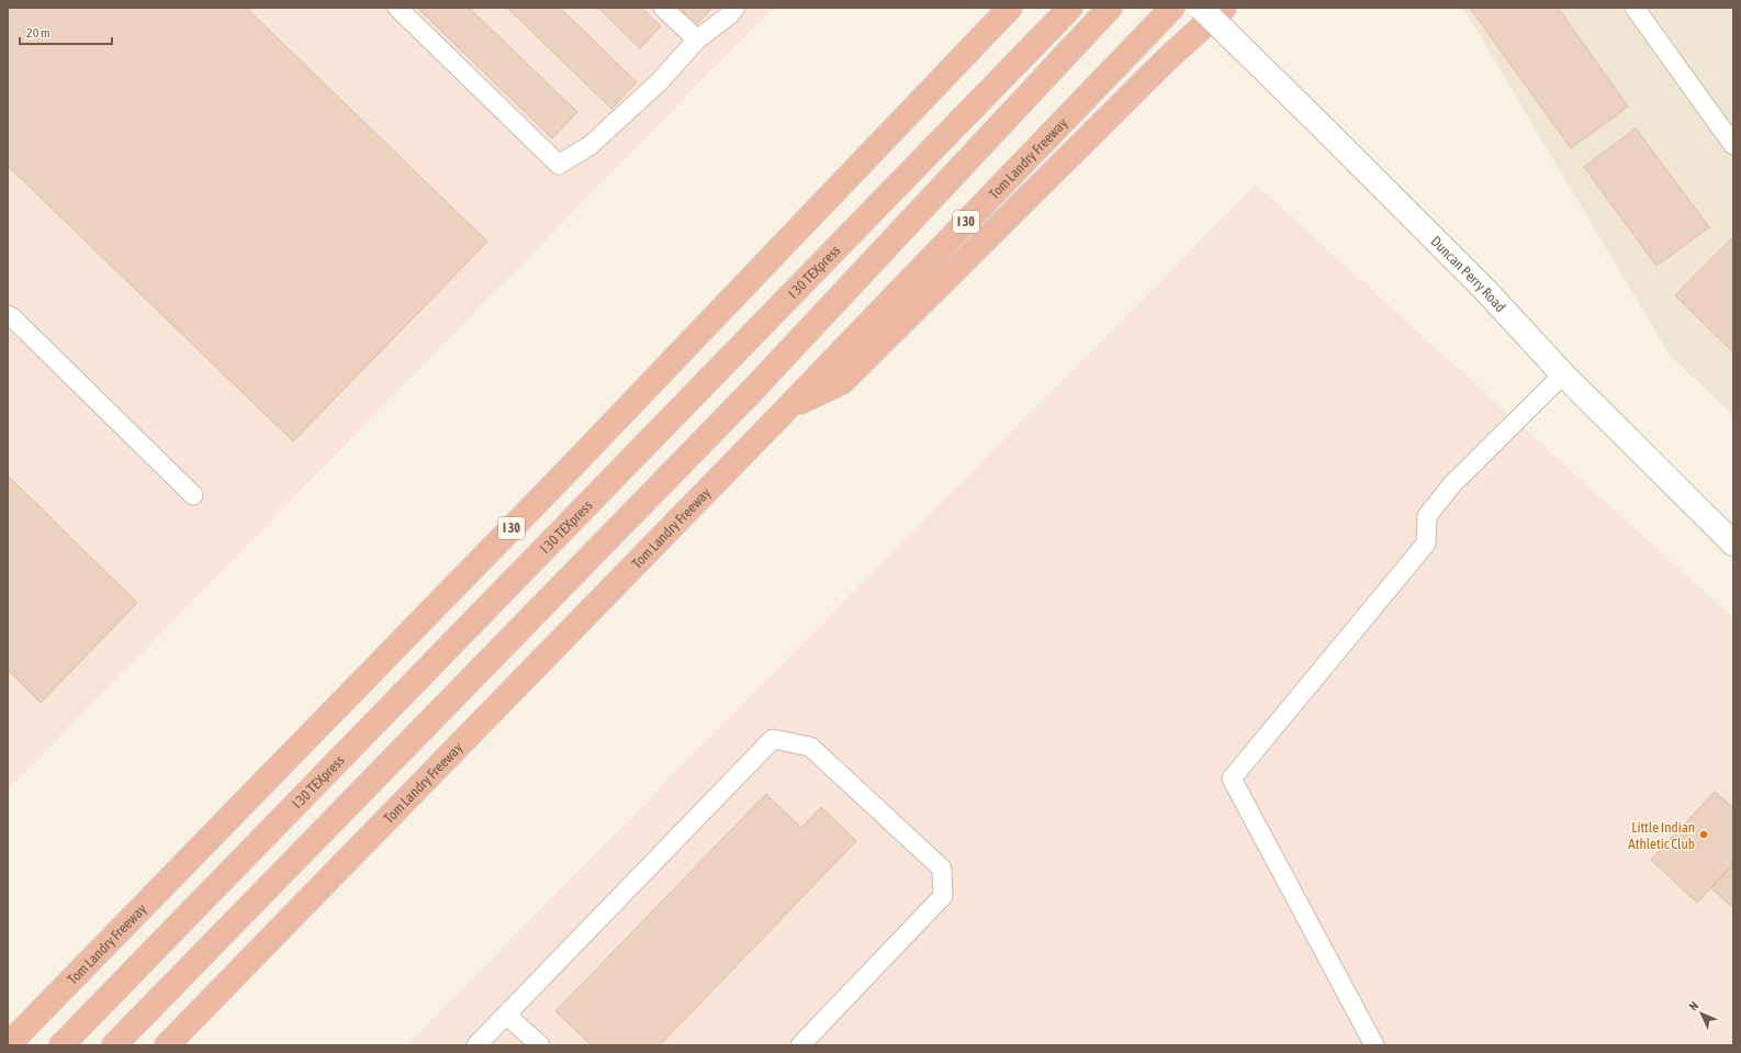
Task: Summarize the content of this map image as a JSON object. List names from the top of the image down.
{
  "streets": {
    "highway": ["Tom Landry Freeway", "I 30", "I 30 TEXpress"],
    "street": ["Duncan Perry Road"]
  },
  "places": ["Little Indian Athletic Club"],
  "scale_bar": "20 m",
  "north": "top left"
}
